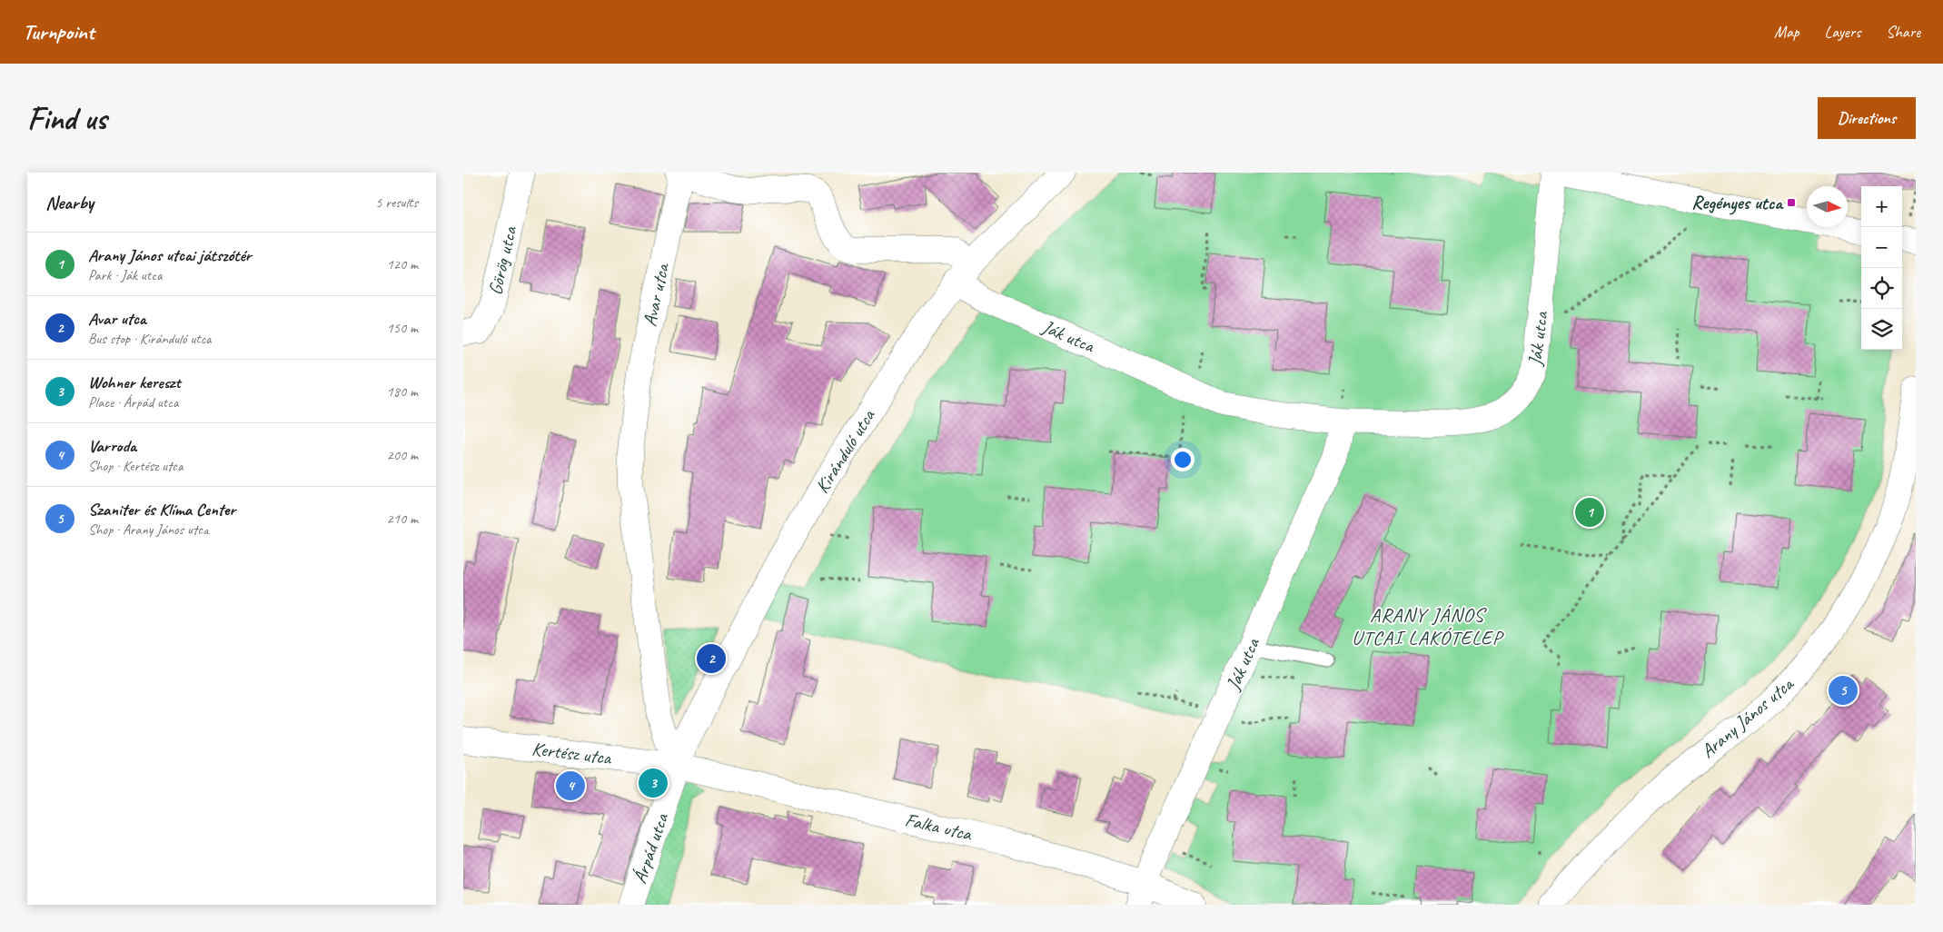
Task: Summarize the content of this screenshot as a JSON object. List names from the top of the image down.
{
  "streets": {
    "street": [
      "Görög utca",
      "Avar utca",
      "Ják utca",
      "Kiránduló utca",
      "Arany János utca",
      "Kertész utca",
      "Falka utca",
      "Árpád utca"
    ]
  },
  "crossings": [
    ["Avar utca", "Kiránduló utca"],
    ["Avar utca", "Kertész utca"],
    ["Avar utca", "Falka utca"],
    ["Avar utca", "Árpád utca"],
    ["Ják utca", "Kiránduló utca"],
    ["Ják utca", "Falka utca"],
    ["Kiránduló utca", "Kertész utca"],
    ["Kiránduló utca", "Falka utca"],
    ["Kiránduló utca", "Árpád utca"],
    ["Kertész utca", "Falka utca"],
    ["Kertész utca", "Árpád utca"],
    ["Falka utca", "Árpád utca"]
  ],
  "districts": ["ARANY JÁNOS UTCAI LAKÓTELEP"],
  "places": {
    "transit": ["Regényes utca"]
  },
  "north": "right",
  "page": {
    "header": "Turnpoint",
    "nav": ["Map", "Layers", "Share"],
    "buttons": "Directions",
    "title": "Find us",
    "heading": ["Nearby", "5 results"],
    "map_buttons": ["+", "−"],
    "list": [
      {
        "mark": "1",
        "name": "Arany János utcai játszótér",
        "note": "Park · Ják utca",
        "value": "120 m"
      },
      {
        "mark": "2",
        "name": "Avar utca",
        "note": "Bus stop · Kiránduló utca",
        "value": "150 m"
      },
      {
        "mark": "3",
        "name": "Wohner kereszt",
        "note": "Place · Árpád utca",
        "value": "180 m"
      },
      {
        "mark": "4",
        "name": "Varroda",
        "note": "Shop · Kertész utca",
        "value": "200 m"
      },
      {
        "mark": "5",
        "name": "Szaniter és Klíma Center",
        "note": "Shop · Arany János utca",
        "value": "210 m"
      }
    ],
    "pins": [
      "1",
      "2",
      "5",
      "3",
      "4"
    ]
  }
}
